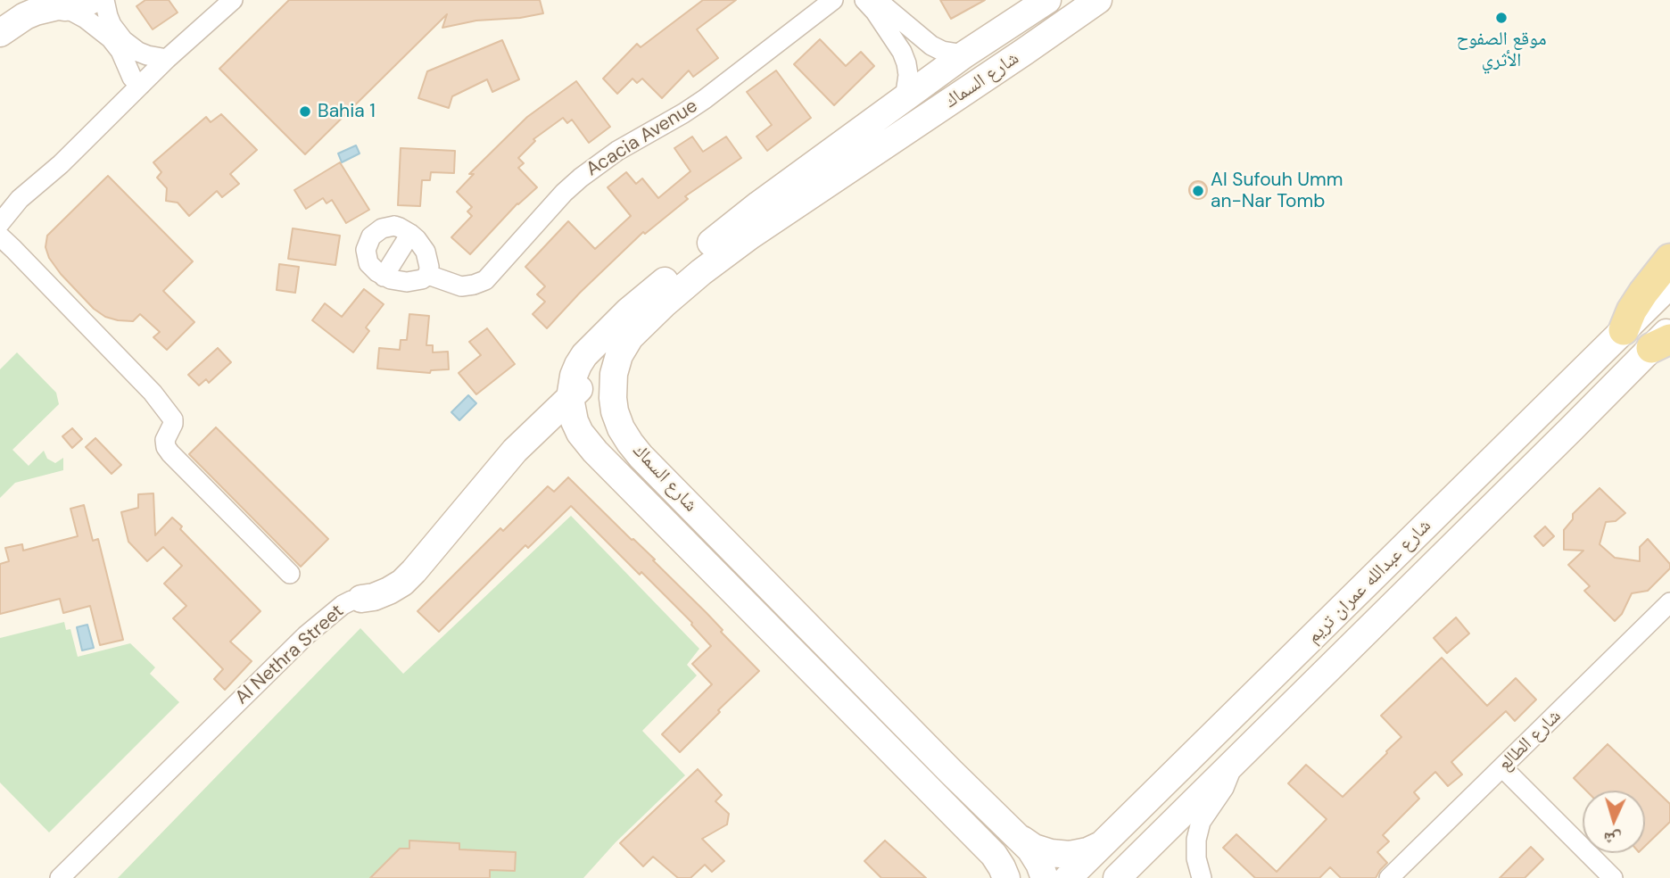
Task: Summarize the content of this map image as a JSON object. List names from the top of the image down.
{
  "streets": {
    "street": [
      "شارع السماك",
      "Acacia Avenue",
      "شارع عبدالله عمران تريم",
      "Al Nethra Street",
      "شارع الطالع"
    ]
  },
  "crossings": [
    ["شارع السماك", "Al Nethra Street"]
  ],
  "places": ["موقع الصفوح الأثري", "Bahia 1", "Al Sufouh Umm an-Nar Tomb"],
  "north": "bottom"
}
